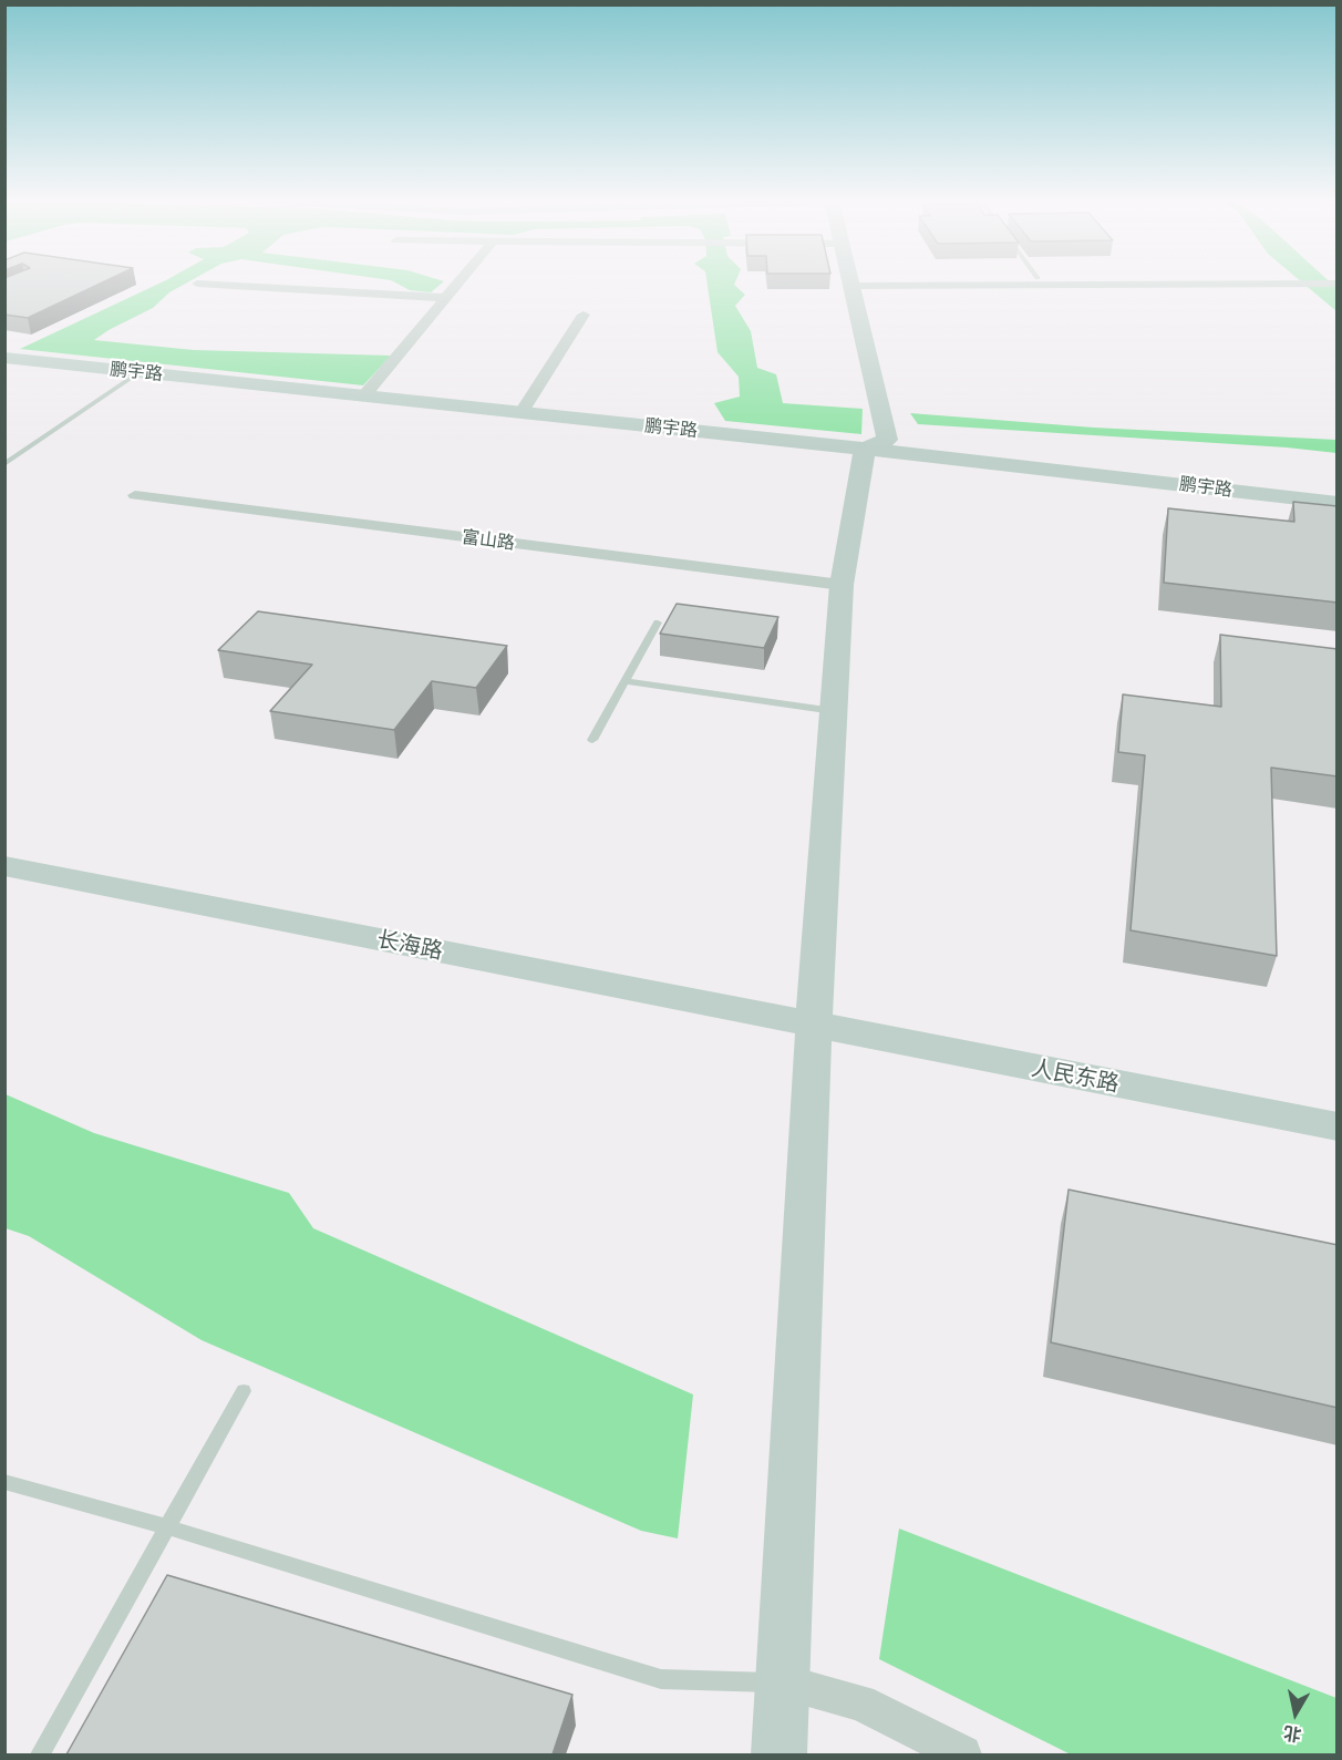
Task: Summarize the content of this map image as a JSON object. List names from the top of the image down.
{
  "streets": {
    "street": [
      "鹏宇路",
      "富山路",
      "长海路",
      "人民东路"
    ]
  },
  "crossings": [
    ["长海路", "人民东路"]
  ],
  "north": "bottom"
}
